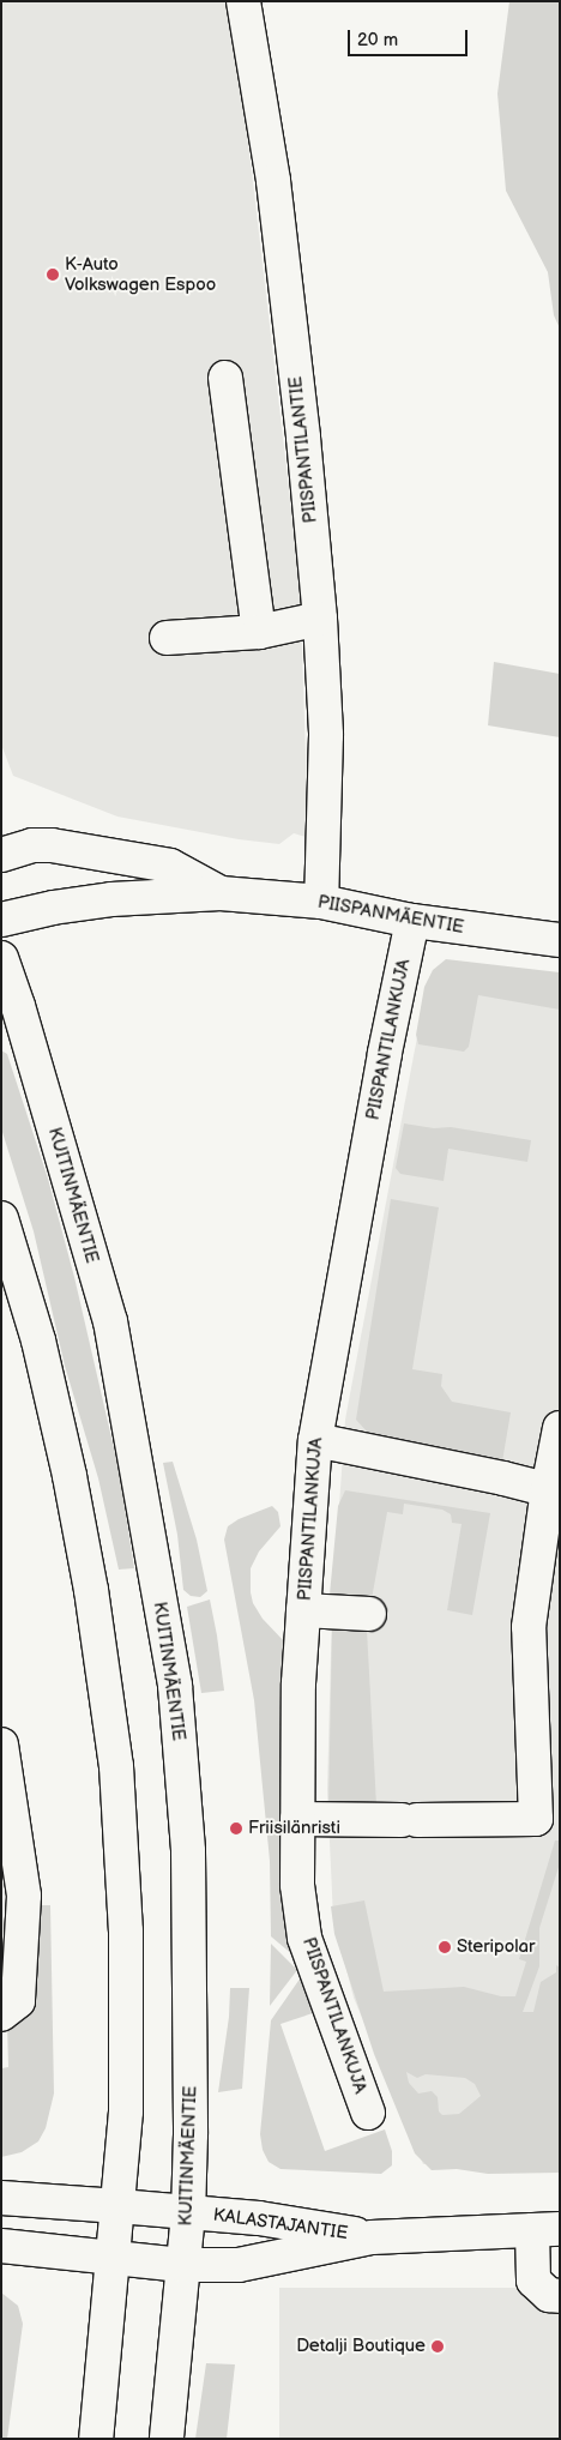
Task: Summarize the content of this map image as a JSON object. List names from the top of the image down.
{
  "streets": {
    "main road": [
      "PIISPANTILANTIE",
      "PIISPANMÄENTIE",
      "PIISPANTILANKUJA",
      "KUITINMÄENTIE",
      "KALASTAJANTIE"
    ]
  },
  "crossings": [
    ["PIISPANTILANTIE", "PIISPANMÄENTIE"],
    ["PIISPANMÄENTIE", "PIISPANTILANKUJA"],
    ["KUITINMÄENTIE", "KALASTAJANTIE"]
  ],
  "places": [
    "K-Auto Volkswagen Espoo",
    "Friisilänristi",
    "Steripolar",
    "Detalji Boutique"
  ],
  "scale_bar": "20 m"
}
